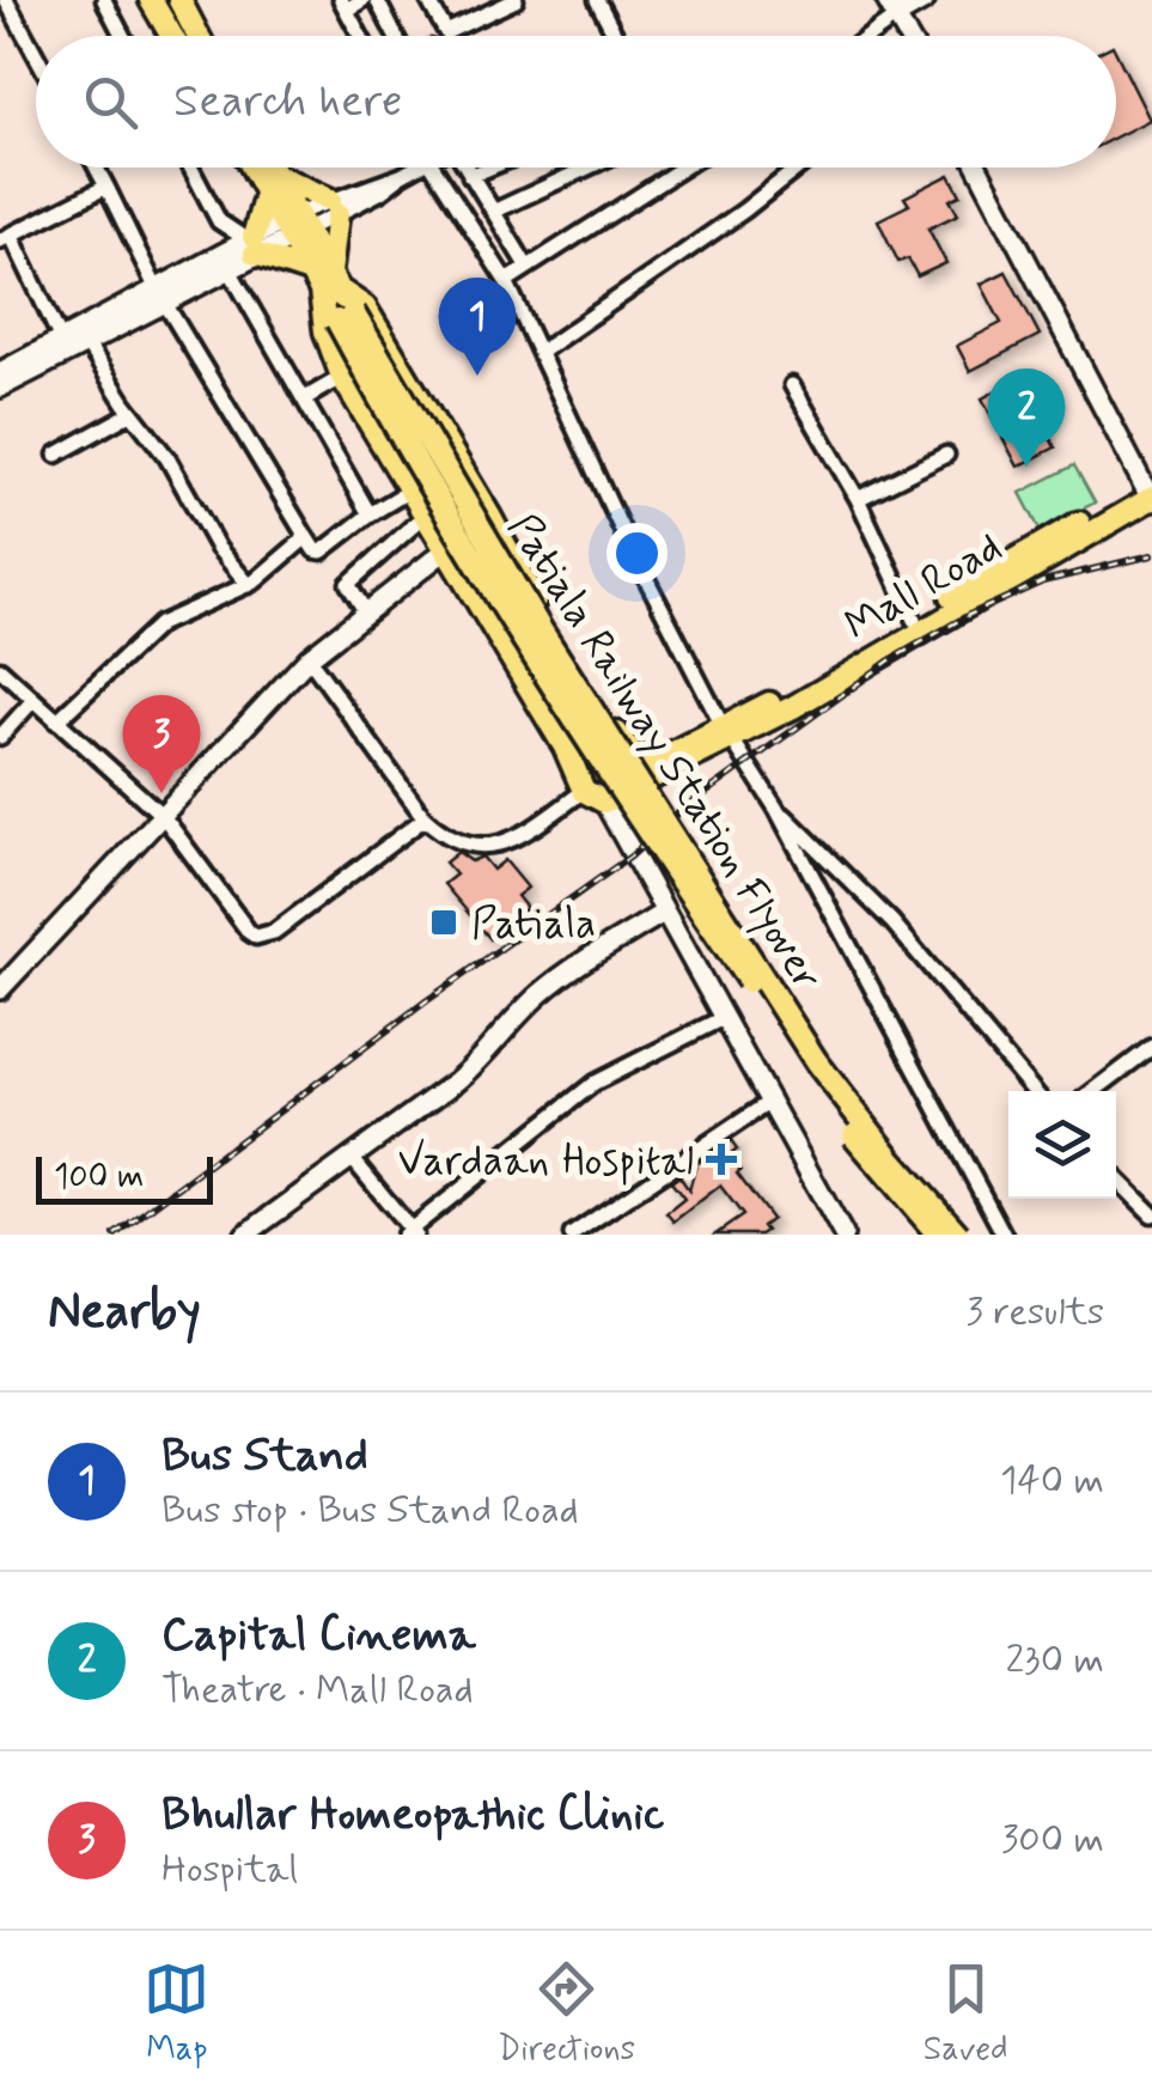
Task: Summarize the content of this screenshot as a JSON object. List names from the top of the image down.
{
  "streets": {
    "main road": ["Mall Road", "Patiala Railway Station Flyover"]
  },
  "places": {
    "transit": ["Patiala"],
    "health": ["Vardaan Hospital"]
  },
  "scale_bar": "100 m",
  "page": {
    "search": "Search here",
    "pins": ["1", "2", "3"],
    "scale": "100 m",
    "heading": ["Nearby", "3 results"],
    "list": [
      {
        "mark": "1",
        "name": "Bus Stand",
        "note": "Bus stop · Bus Stand Road",
        "value": "140 m"
      },
      {
        "mark": "2",
        "name": "Capital Cinema",
        "note": "Theatre · Mall Road",
        "value": "230 m"
      },
      {
        "mark": "3",
        "name": "Bhullar Homeopathic Clinic",
        "note": "Hospital",
        "value": "300 m"
      }
    ],
    "nav": ["Map", "Directions", "Saved"]
  }
}
